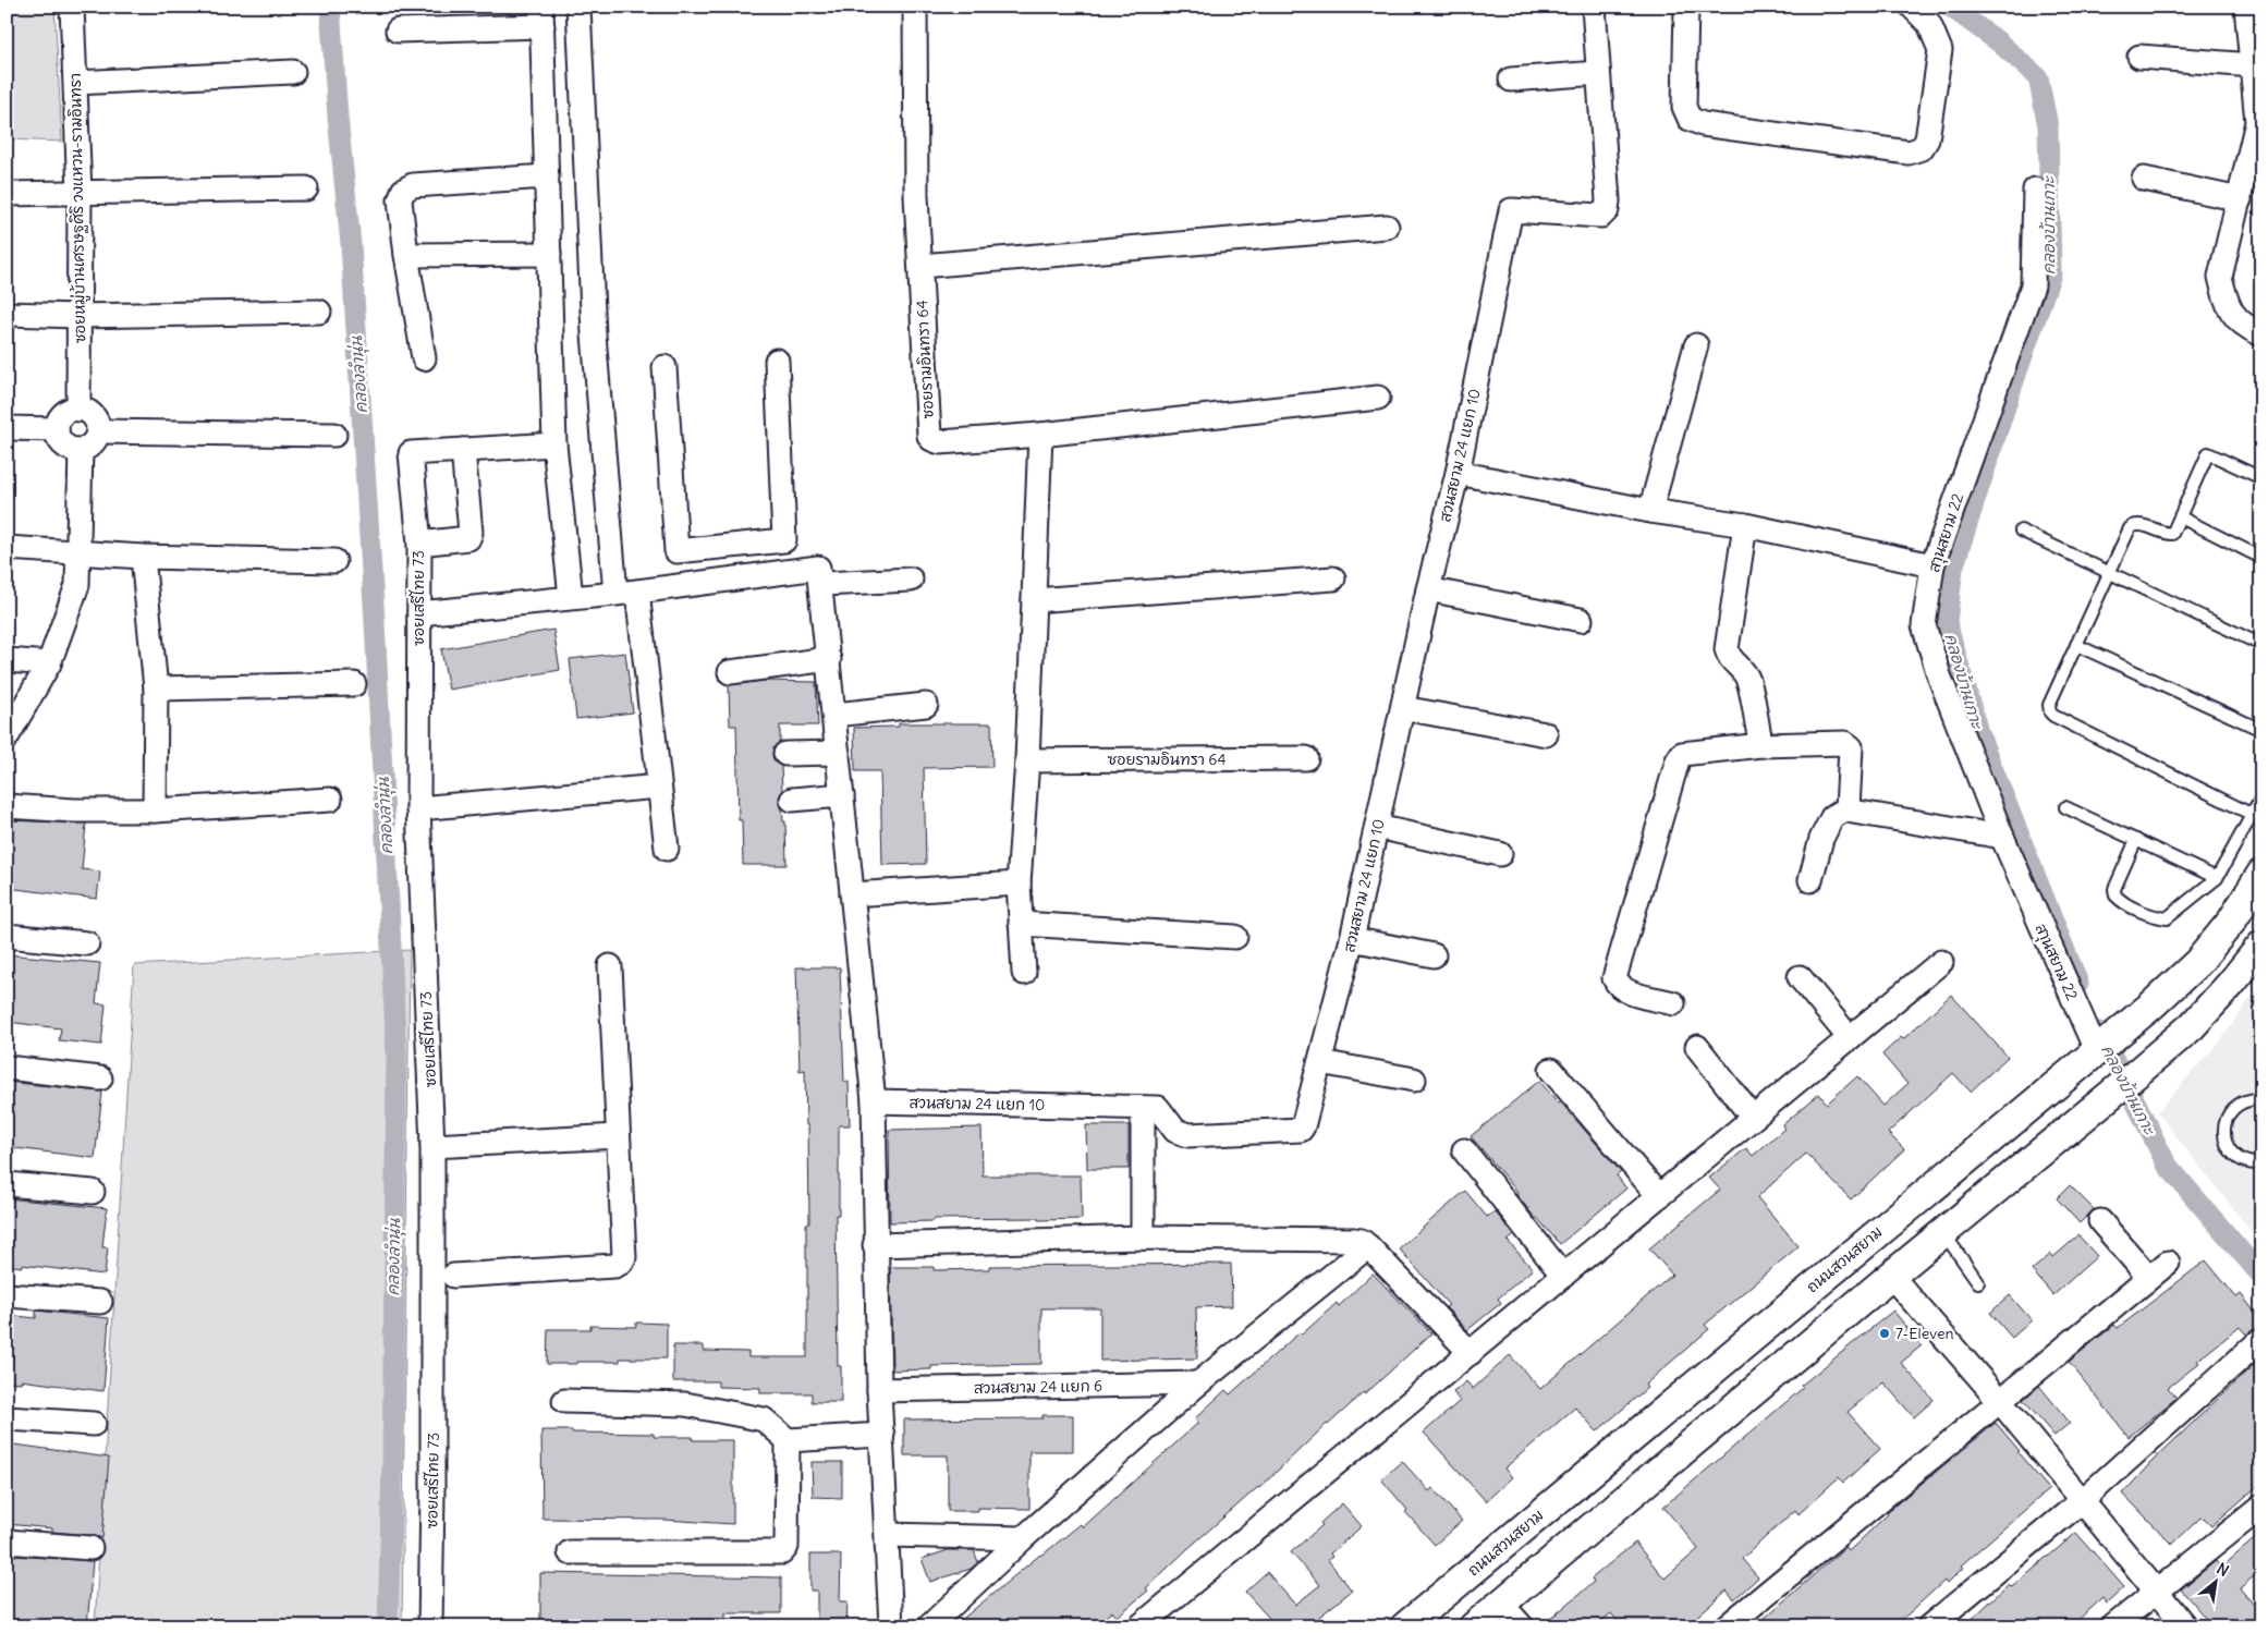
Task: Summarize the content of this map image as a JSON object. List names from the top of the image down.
{
  "streets": {
    "street": [
      "ซอยหมู่บ้านเศรษฐศิริ วงแหวน-รามอินทรา",
      "ซอยรามอินทรา 64",
      "สวนสยาม 24 แยก 10",
      "สาุนสยาม 22",
      "ซอยเสรีไทย 73",
      "ถนนสวนสยาม",
      "สวนสยาม 24 แยก 6"
    ]
  },
  "crossings": [
    ["สาุนสยาม 22", "ถนนสวนสยาม"]
  ],
  "water": ["คลองบ้านเกาะ", "คลองลำนุ่น"],
  "places": ["7-Eleven"],
  "north": "top right"
}
